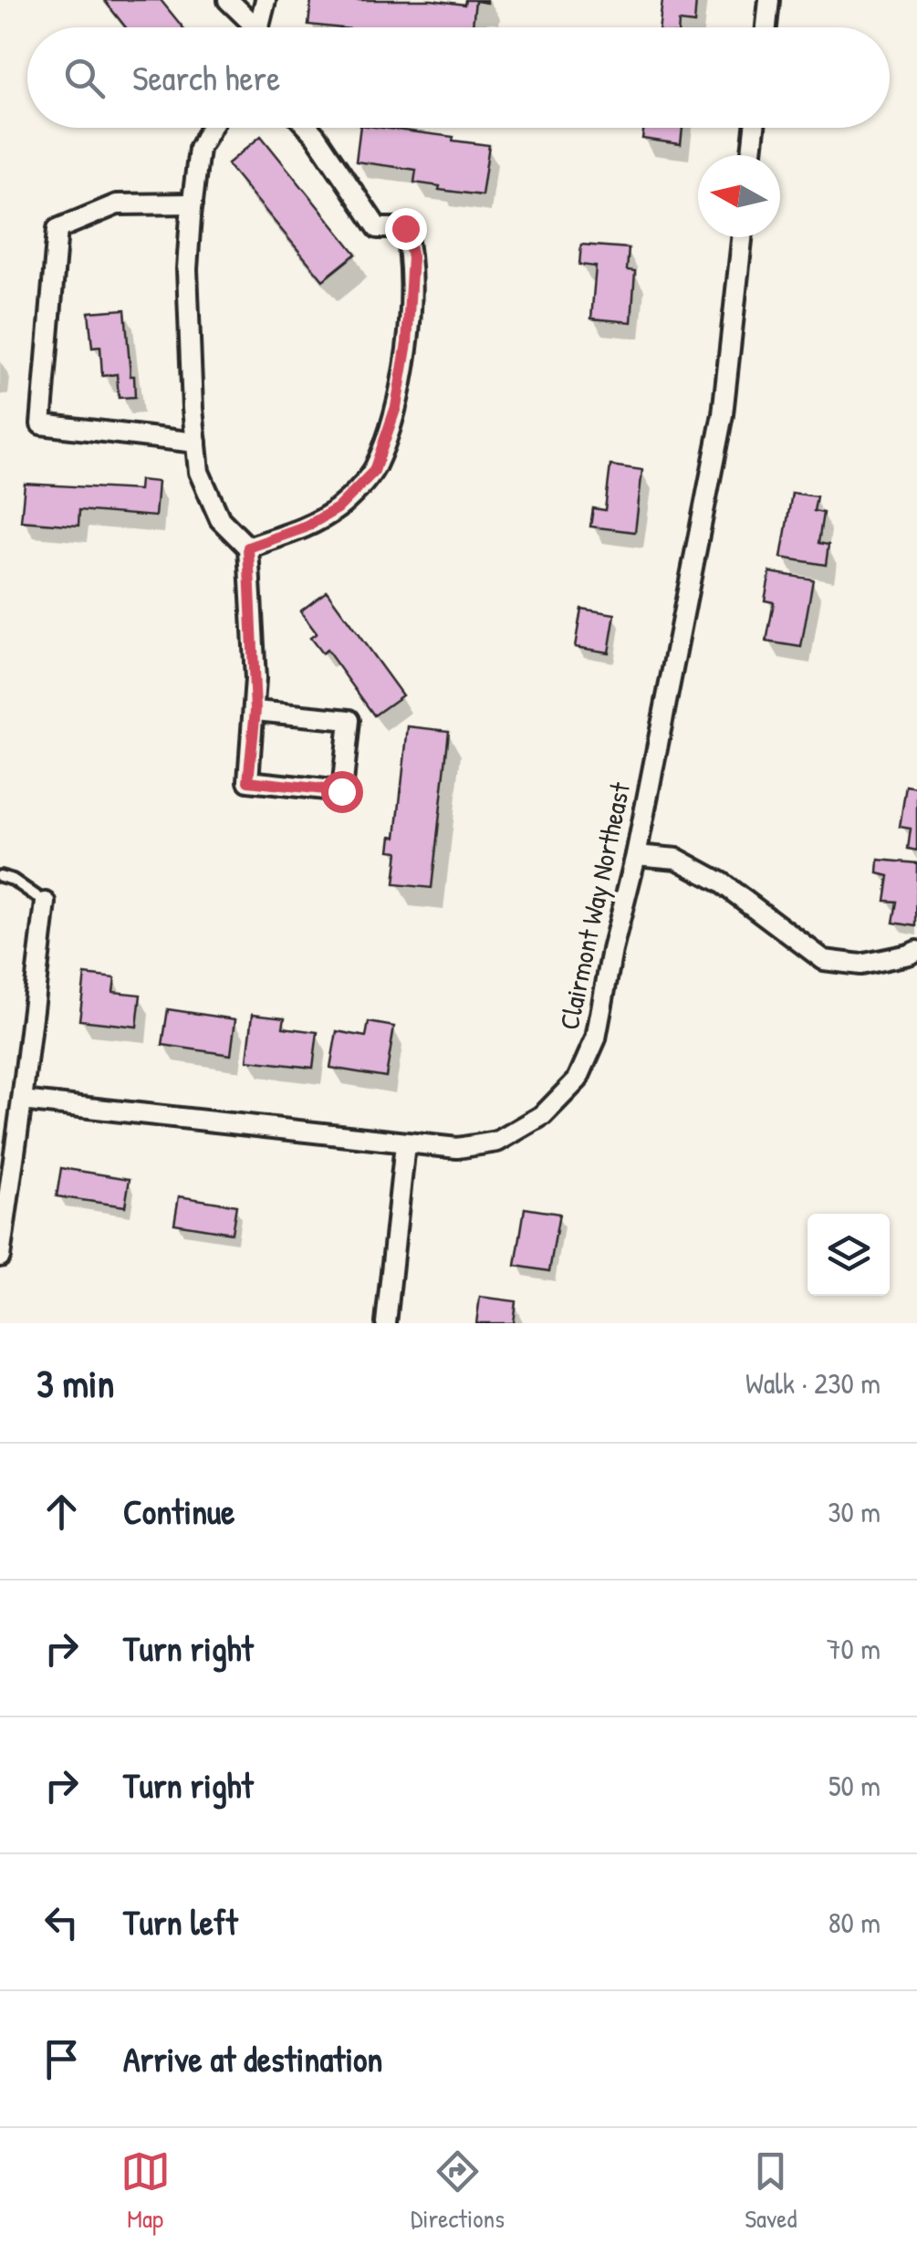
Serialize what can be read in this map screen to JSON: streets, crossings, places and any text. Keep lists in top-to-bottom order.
{
  "streets": {
    "street": ["Clairmont Way Northeast"]
  },
  "north": "left",
  "page": {
    "search": "Search here",
    "heading": ["3 min", "Walk · 230 m"],
    "list": [
      ["Continue", "30 m"],
      ["Turn right", "70 m"],
      ["Turn right", "50 m"],
      ["Turn left", "80 m"],
      "Arrive at destination"
    ],
    "nav": ["Map", "Directions", "Saved"]
  }
}
